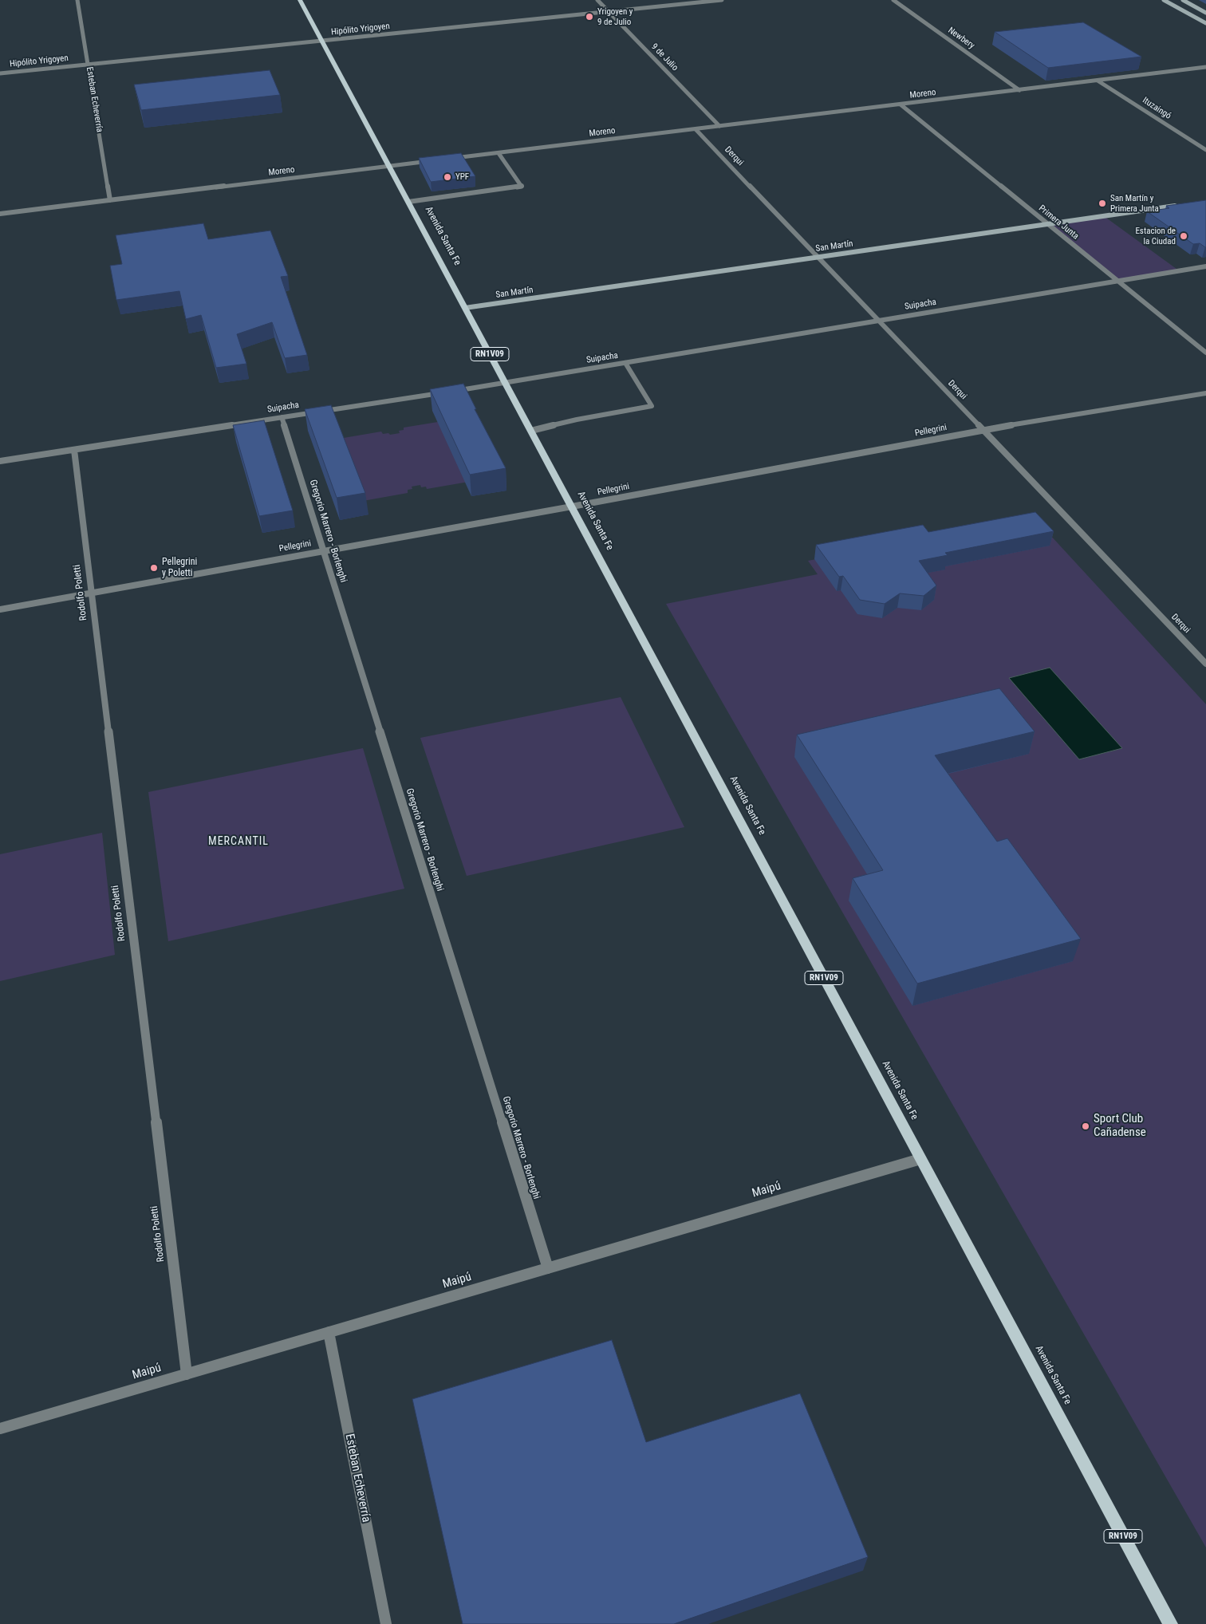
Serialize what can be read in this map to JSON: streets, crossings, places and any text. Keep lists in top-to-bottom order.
{
  "streets": {
    "main road": ["Avenida Santa Fe", "San Martín", "RN1V09"],
    "street": [
      "Hipólito Yrigoyen",
      "Newbery",
      "9 de Julio",
      "Moreno",
      "Esteban Echeverría",
      "Ituzaingó",
      "Derqui",
      "Primera Junta",
      "Suipacha",
      "Pellegrini",
      "Gregorio Marrero - Borlenghi",
      "Rodolfo Poletti",
      "Maipú"
    ]
  },
  "crossings": [
    ["Hipólito Yrigoyen", "9 de Julio"],
    ["Hipólito Yrigoyen", "Esteban Echeverría"],
    ["Hipólito Yrigoyen", "Avenida Santa Fe"],
    ["Newbery", "Moreno"],
    ["9 de Julio", "Moreno"],
    ["Moreno", "Esteban Echeverría"],
    ["Moreno", "Ituzaingó"],
    ["Moreno", "Derqui"],
    ["Moreno", "Primera Junta"],
    ["Moreno", "Avenida Santa Fe"],
    ["Esteban Echeverría", "Maipú"],
    ["Derqui", "San Martín"],
    ["Derqui", "Suipacha"],
    ["Derqui", "Pellegrini"],
    ["Primera Junta", "San Martín"],
    ["Primera Junta", "Suipacha"],
    ["Avenida Santa Fe", "San Martín"],
    ["Avenida Santa Fe", "Suipacha"],
    ["Avenida Santa Fe", "Pellegrini"],
    ["Avenida Santa Fe", "Maipú"],
    ["Suipacha", "Gregorio Marrero - Borlenghi"],
    ["Suipacha", "Rodolfo Poletti"],
    ["Pellegrini", "Gregorio Marrero - Borlenghi"],
    ["Pellegrini", "Rodolfo Poletti"],
    ["Gregorio Marrero - Borlenghi", "Maipú"],
    ["Rodolfo Poletti", "Maipú"]
  ],
  "districts": ["MERCANTIL"],
  "places": [
    "Yrigoyen y 9 de Julio",
    "YPF",
    "San Martín y Primera Junta",
    "Estacion de la Ciudad",
    "Pellegrini y Poletti",
    "Sport Club Cañadense"
  ]
}
